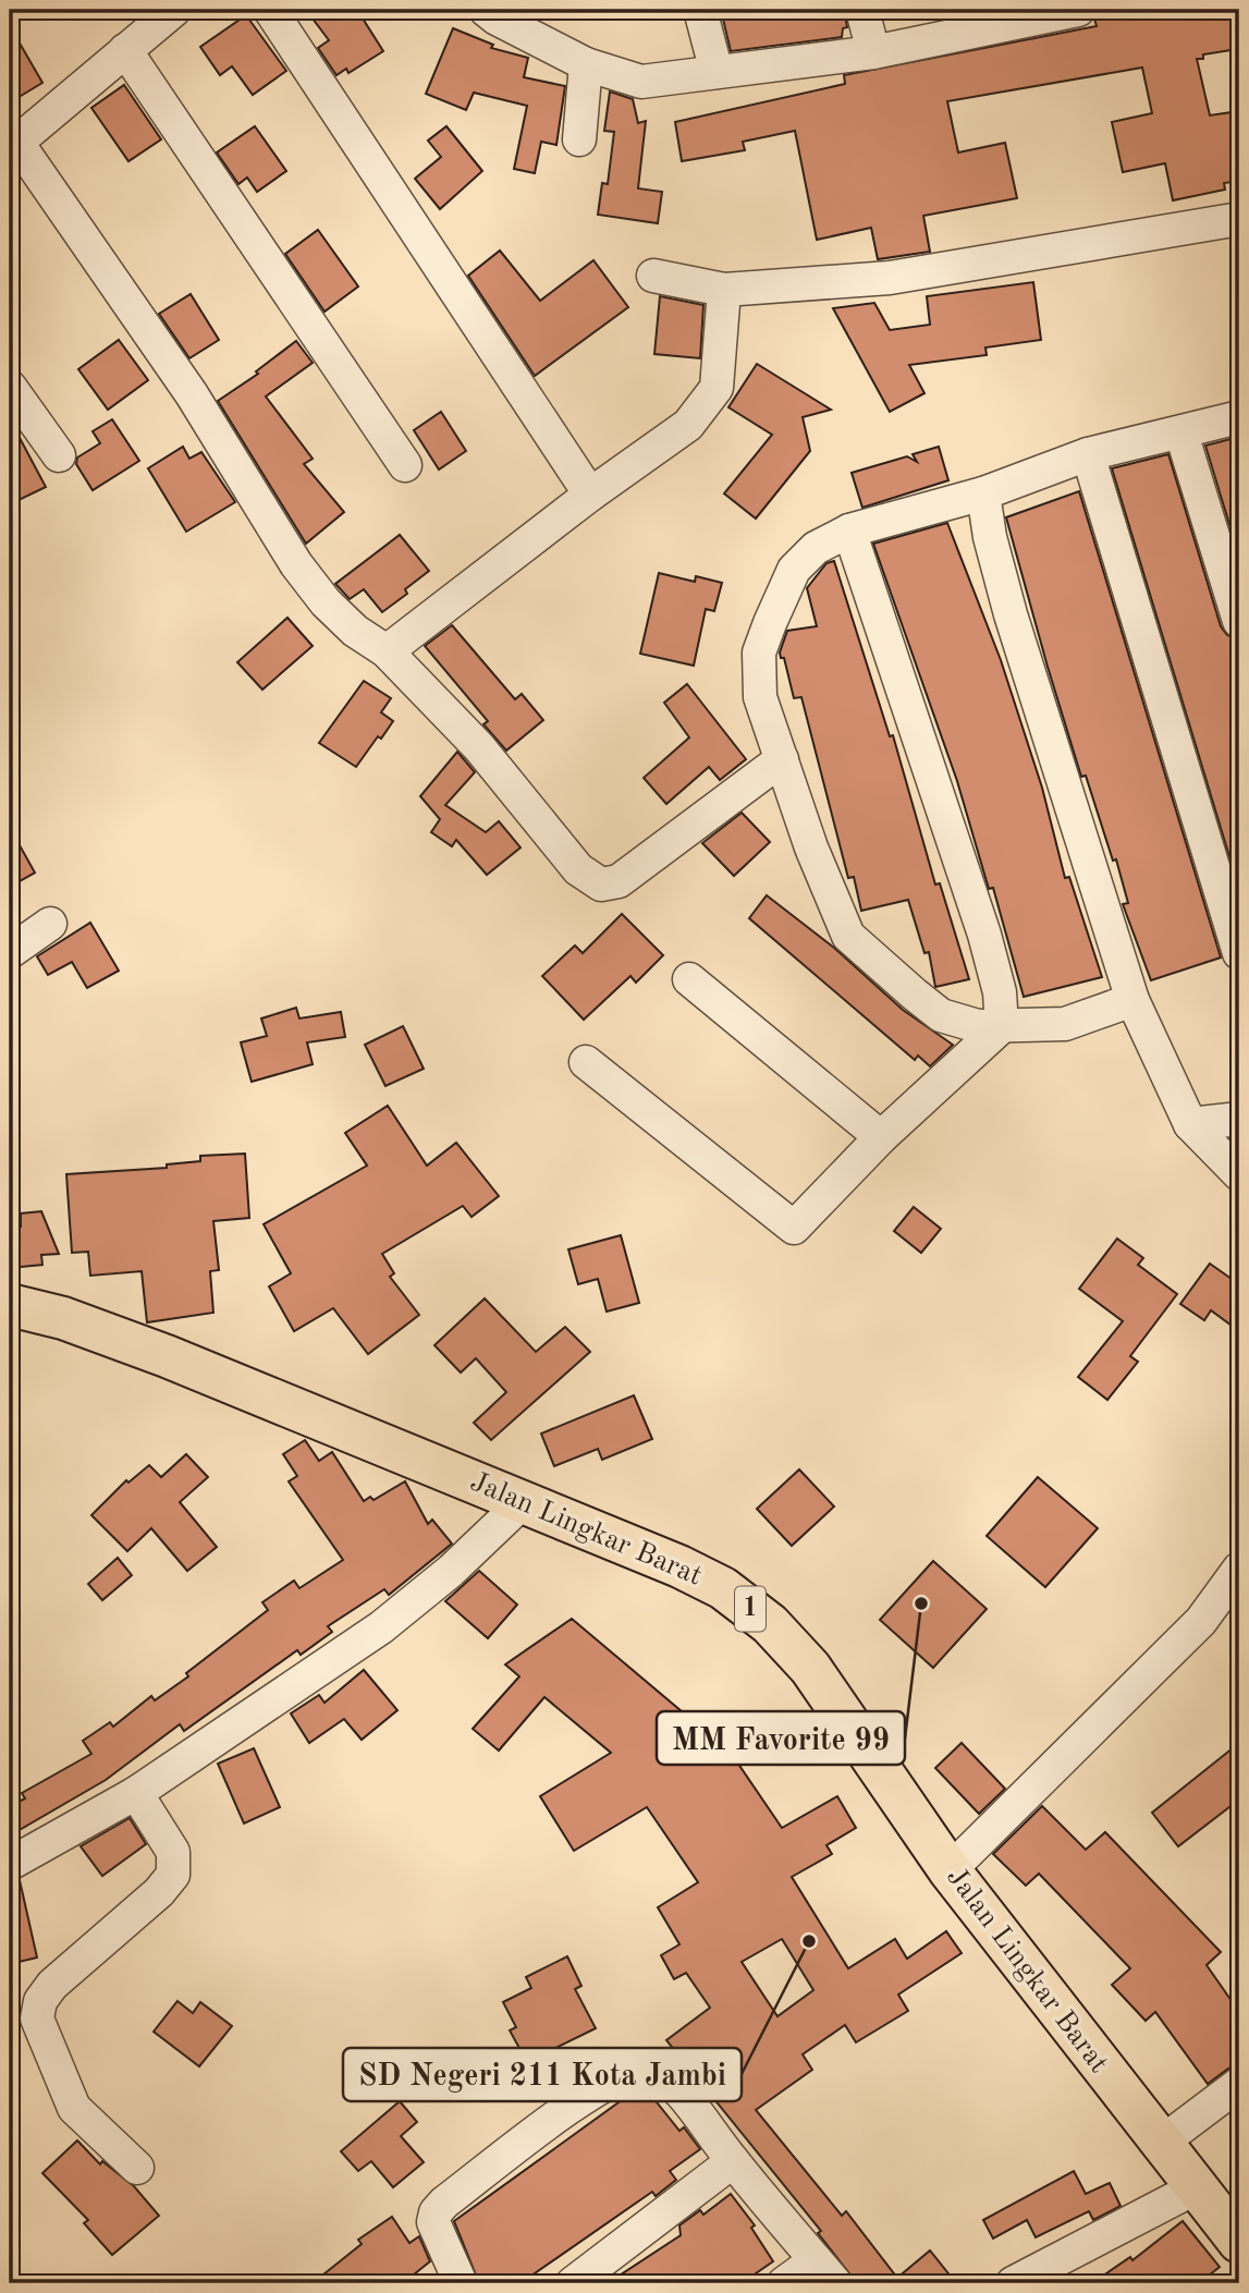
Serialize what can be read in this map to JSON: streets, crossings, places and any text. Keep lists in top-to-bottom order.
{
  "streets": {
    "highway": ["Jalan Lingkar Barat", "1"]
  },
  "places": ["MM Favorite 99", "SD Negeri 211 Kota Jambi"]
}
